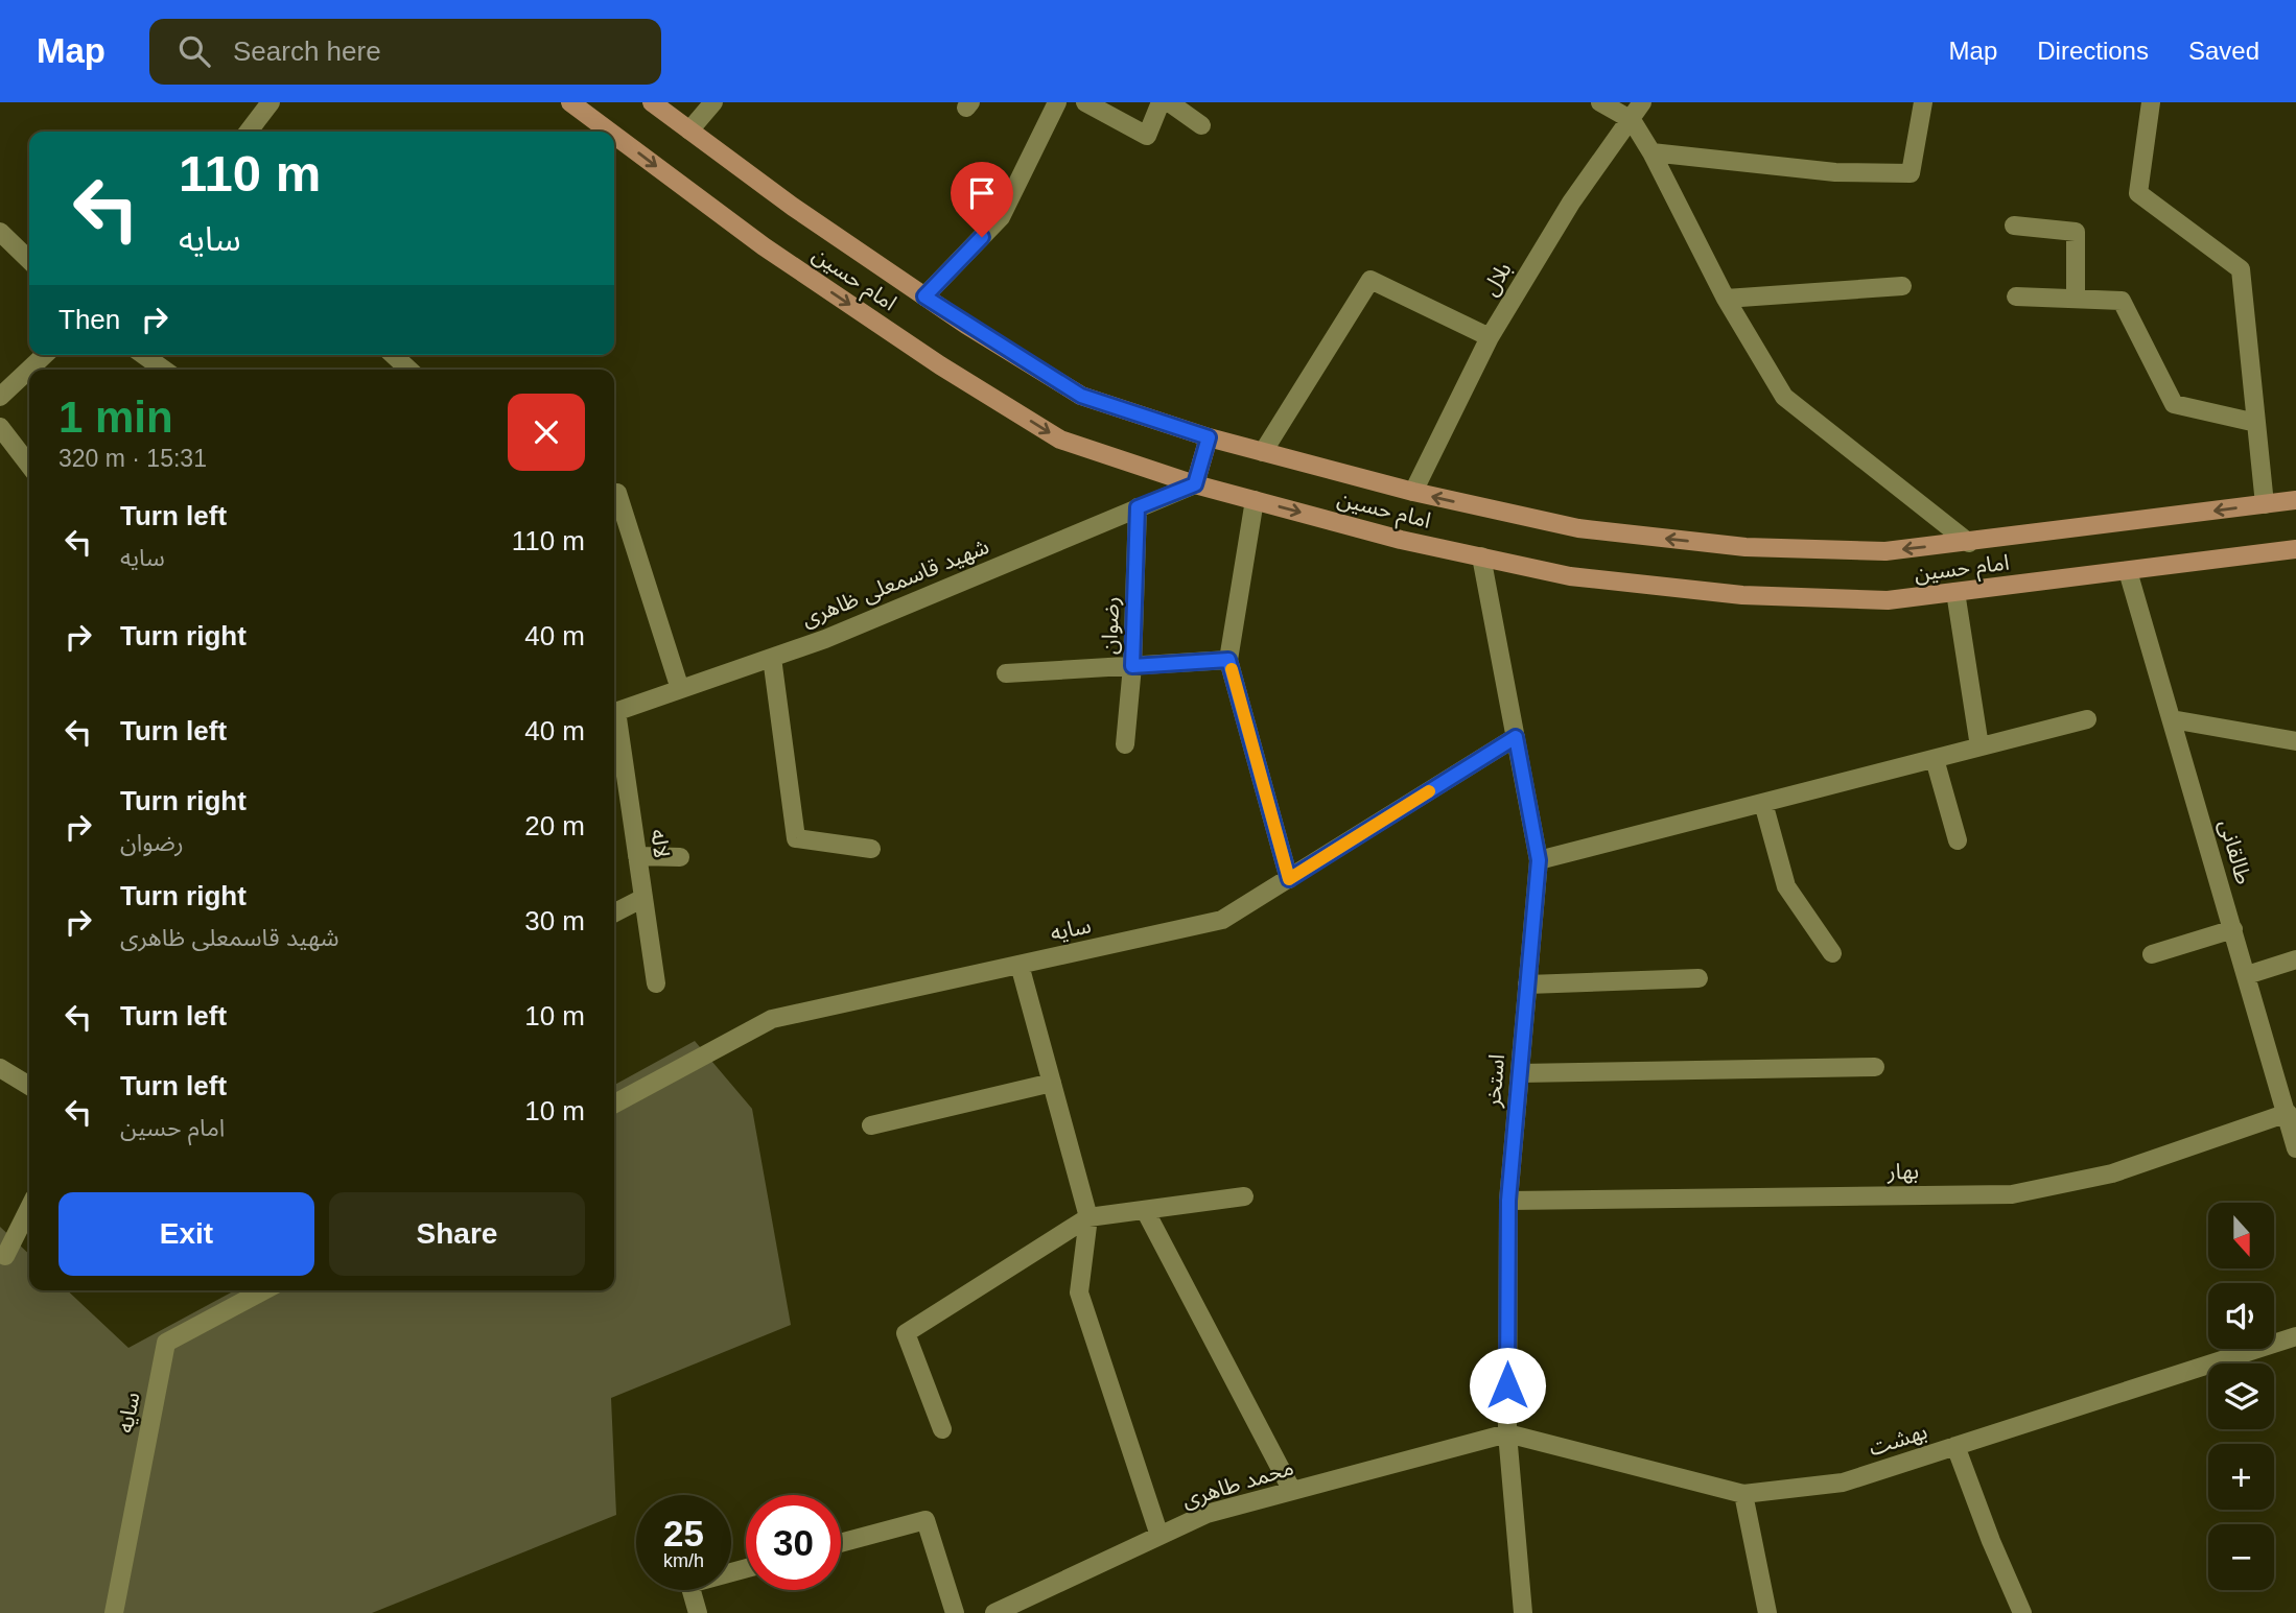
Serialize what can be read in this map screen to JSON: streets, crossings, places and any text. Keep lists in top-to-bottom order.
{
  "streets": {
    "main road": ["امام حسین"],
    "street": [
      "بلال",
      "شهید قاسمعلی ظاهری",
      "رضوان",
      "لاله",
      "طالقانی",
      "سایه",
      "استخر",
      "بهار",
      "بهشت",
      "محمد طاهری"
    ]
  },
  "crossings": [
    ["امام حسین", "بلال"],
    ["امام حسین", "شهید قاسمعلی ظاهری"],
    ["امام حسین", "طالقانی"],
    ["امام حسین", "استخر"],
    ["شهید قاسمعلی ظاهری", "رضوان"],
    ["طالقانی", "بهار"],
    ["سایه", "استخر"],
    ["استخر", "بهار"],
    ["استخر", "بهشت"],
    ["استخر", "محمد طاهری"],
    ["بهشت", "محمد طاهری"]
  ],
  "north": "bottom",
  "page": {
    "header": "Map",
    "search": "Search here",
    "nav": ["Map", "Directions", "Saved"],
    "turn": ["110 m", "سایه"],
    "then": "Then",
    "heading": ["1 min", "320 m · 15:31"],
    "list": [
      {
        "name": "Turn left",
        "note": "سایه",
        "value": "110 m"
      },
      {
        "name": "Turn right",
        "value": "40 m"
      },
      {
        "name": "Turn left",
        "value": "40 m"
      },
      {
        "name": "Turn right",
        "note": "رضوان",
        "value": "20 m"
      },
      {
        "name": "Turn right",
        "note": "شهید قاسمعلی ظاهری",
        "value": "30 m"
      },
      {
        "name": "Turn left",
        "value": "10 m"
      },
      {
        "name": "Turn left",
        "note": "امام حسین",
        "value": "10 m"
      }
    ],
    "buttons": ["Exit", "Share"],
    "map_buttons": ["+", "−"],
    "speed": "25 km/h",
    "limit": "30"
  }
}
